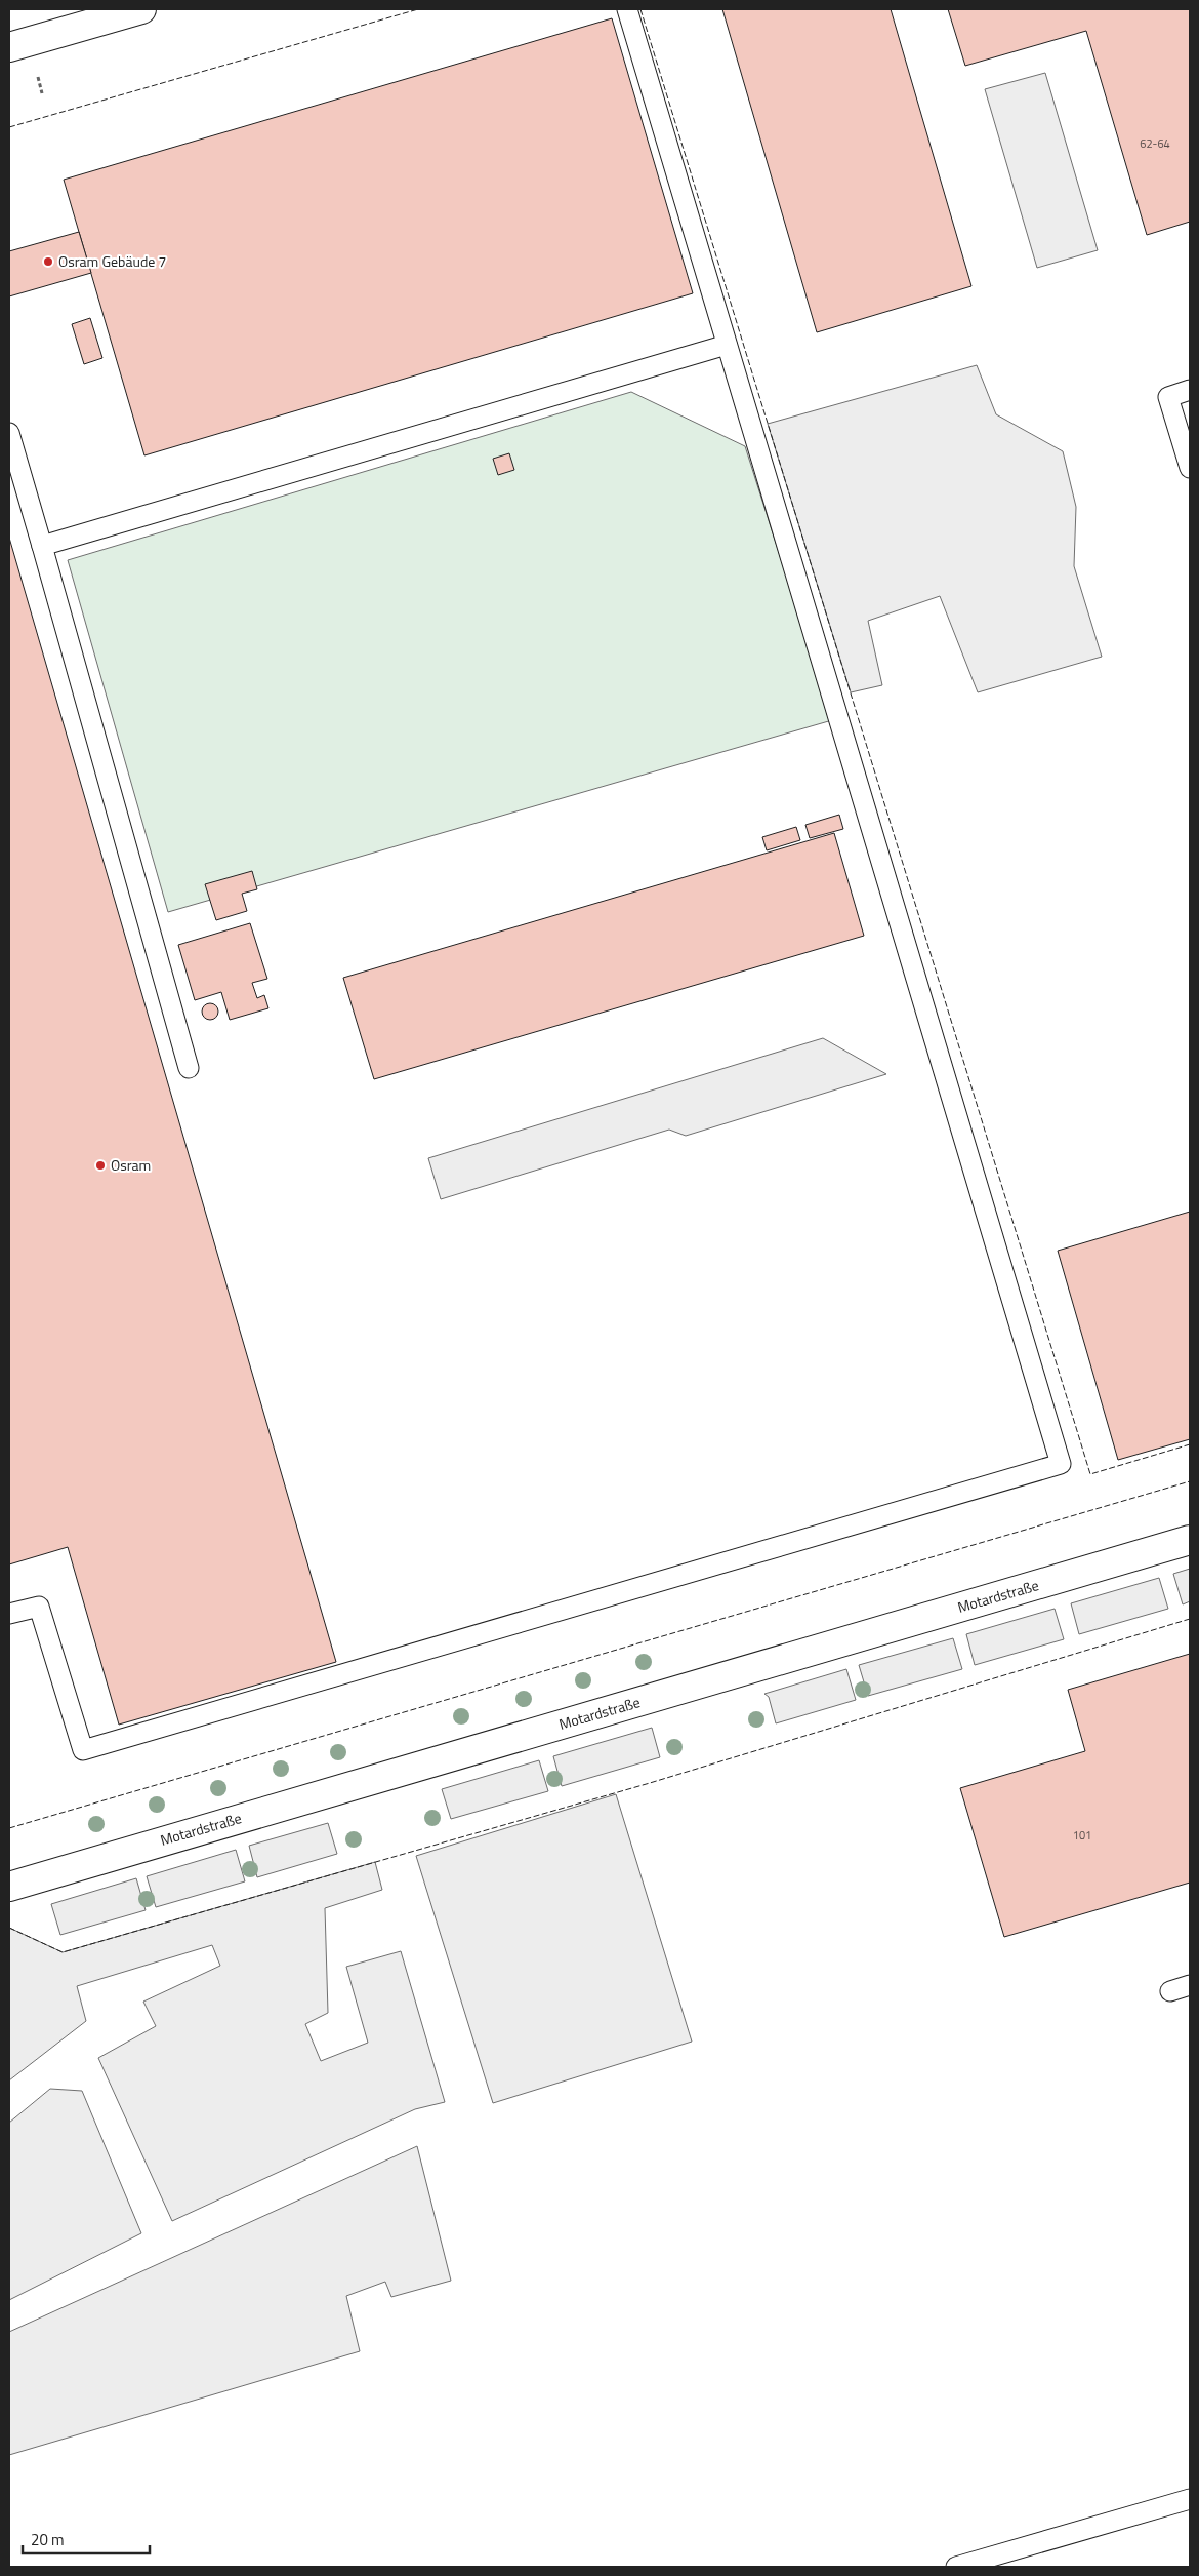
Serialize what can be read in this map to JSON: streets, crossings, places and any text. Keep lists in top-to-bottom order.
{
  "streets": {
    "street": ["Motardstraße"]
  },
  "places": ["Osram Gebäude 7", "Osram"],
  "house_numbers": ["62-64", "101"],
  "scale_bar": "20 m"
}
